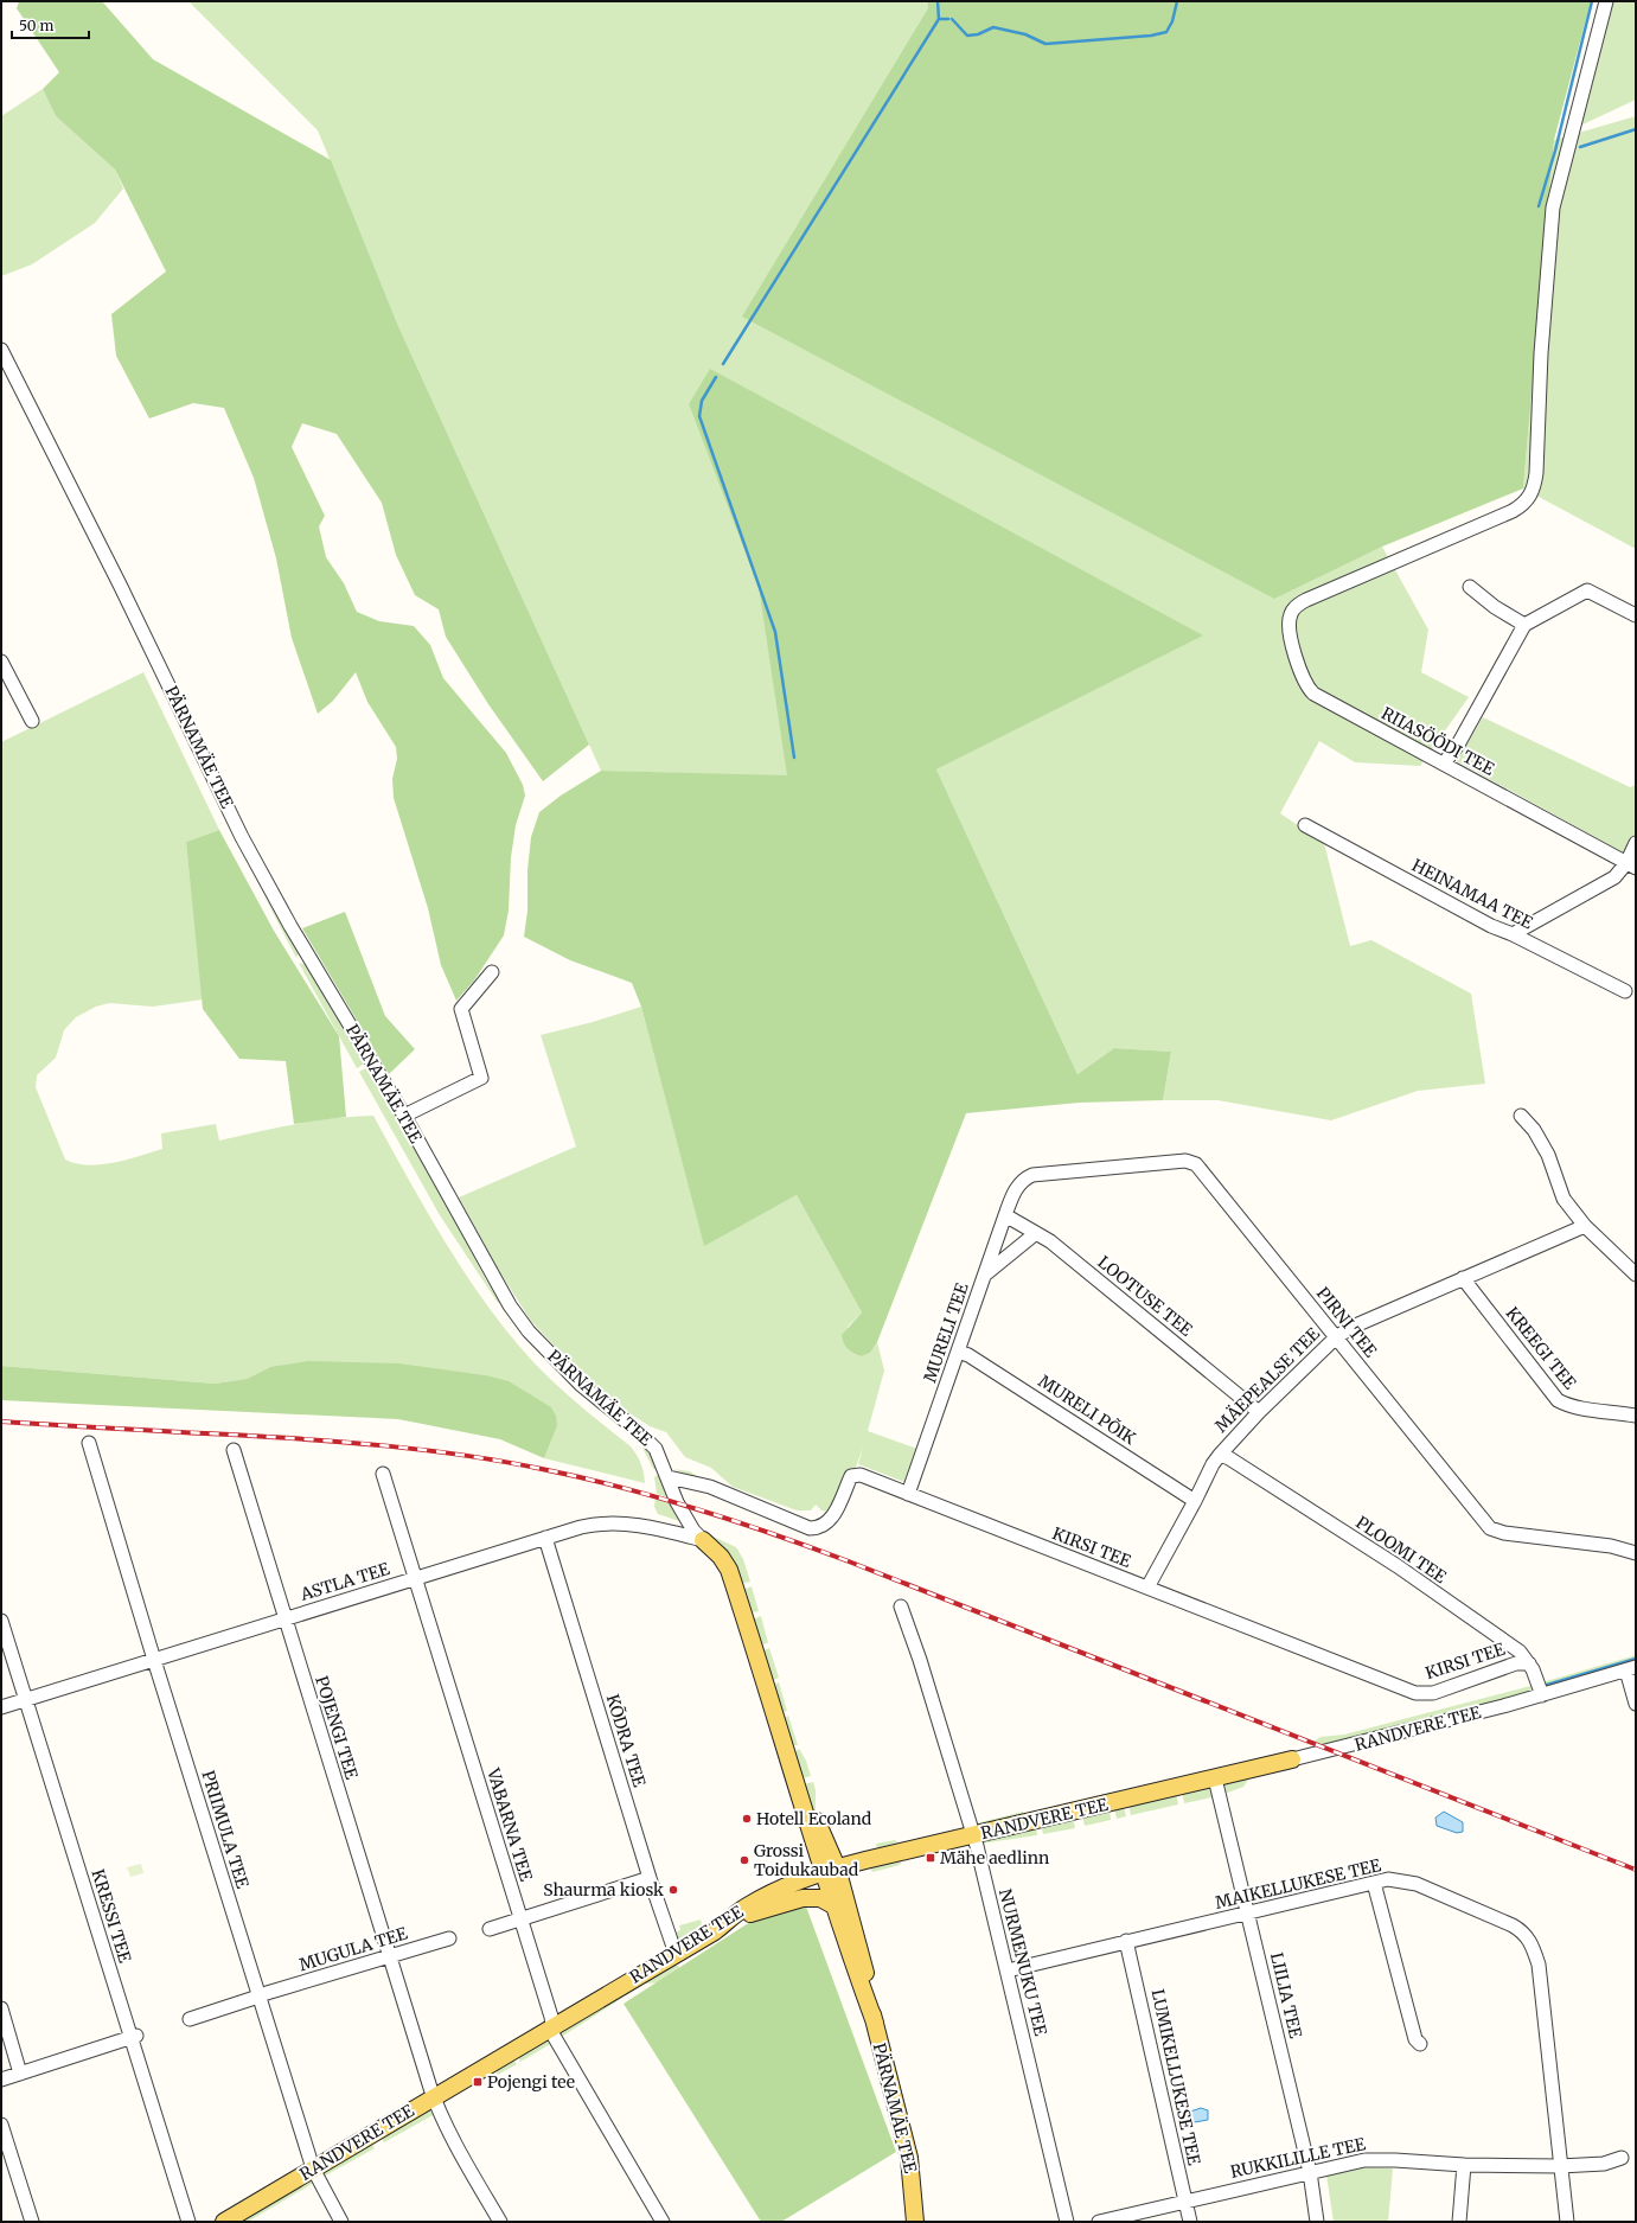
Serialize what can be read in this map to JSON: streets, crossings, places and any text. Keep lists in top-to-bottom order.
{
  "streets": {
    "main road": ["PÄRNAMÄE TEE", "RANDVERE TEE"],
    "street": [
      "RIIASÖÖDI TEE",
      "HEINAMAA TEE",
      "LOOTUSE TEE",
      "PIRNI TEE",
      "MURELI TEE",
      "KREEGI TEE",
      "MÄEPEALSE TEE",
      "MURELI PÕIK",
      "KIRSI TEE",
      "PLOOMI TEE",
      "ASTLA TEE",
      "POJENGI TEE",
      "KÕDRA TEE",
      "VABARNA TEE",
      "PRIIMULA TEE",
      "MAIKELLUKESE TEE",
      "KRESSI TEE",
      "MUGULA TEE",
      "NURMENUKU TEE",
      "LIILIA TEE",
      "LUMIKELLUKESE TEE",
      "RUKKILILLE TEE"
    ]
  },
  "crossings": [
    ["PÄRNAMÄE TEE", "KIRSI TEE"],
    ["PÄRNAMÄE TEE", "ASTLA TEE"],
    ["PÄRNAMÄE TEE", "RANDVERE TEE"],
    ["LOOTUSE TEE", "MURELI TEE"],
    ["LOOTUSE TEE", "MÄEPEALSE TEE"],
    ["PIRNI TEE", "MURELI TEE"],
    ["PIRNI TEE", "MÄEPEALSE TEE"],
    ["MURELI TEE", "MURELI PÕIK"],
    ["MURELI TEE", "KIRSI TEE"],
    ["KREEGI TEE", "MÄEPEALSE TEE"],
    ["MÄEPEALSE TEE", "MURELI PÕIK"],
    ["MÄEPEALSE TEE", "KIRSI TEE"],
    ["MÄEPEALSE TEE", "PLOOMI TEE"],
    ["KIRSI TEE", "PLOOMI TEE"],
    ["PLOOMI TEE", "RANDVERE TEE"],
    ["ASTLA TEE", "POJENGI TEE"],
    ["ASTLA TEE", "KÕDRA TEE"],
    ["ASTLA TEE", "VABARNA TEE"],
    ["ASTLA TEE", "PRIIMULA TEE"],
    ["ASTLA TEE", "KRESSI TEE"],
    ["POJENGI TEE", "RANDVERE TEE"],
    ["POJENGI TEE", "MUGULA TEE"],
    ["RANDVERE TEE", "KÕDRA TEE"],
    ["RANDVERE TEE", "VABARNA TEE"],
    ["RANDVERE TEE", "PRIIMULA TEE"],
    ["RANDVERE TEE", "NURMENUKU TEE"],
    ["RANDVERE TEE", "LIILIA TEE"],
    ["PRIIMULA TEE", "MUGULA TEE"],
    ["MAIKELLUKESE TEE", "NURMENUKU TEE"],
    ["MAIKELLUKESE TEE", "LIILIA TEE"],
    ["MAIKELLUKESE TEE", "LUMIKELLUKESE TEE"],
    ["MAIKELLUKESE TEE", "RUKKILILLE TEE"],
    ["LIILIA TEE", "RUKKILILLE TEE"],
    ["LUMIKELLUKESE TEE", "RUKKILILLE TEE"]
  ],
  "places": {
    "other": ["Hotell Ecoland", "Grossi Toidukaubad", "Shaurma kiosk"],
    "transit": ["Mähe aedlinn", "Pojengi tee"]
  },
  "scale_bar": "50 m"
}
